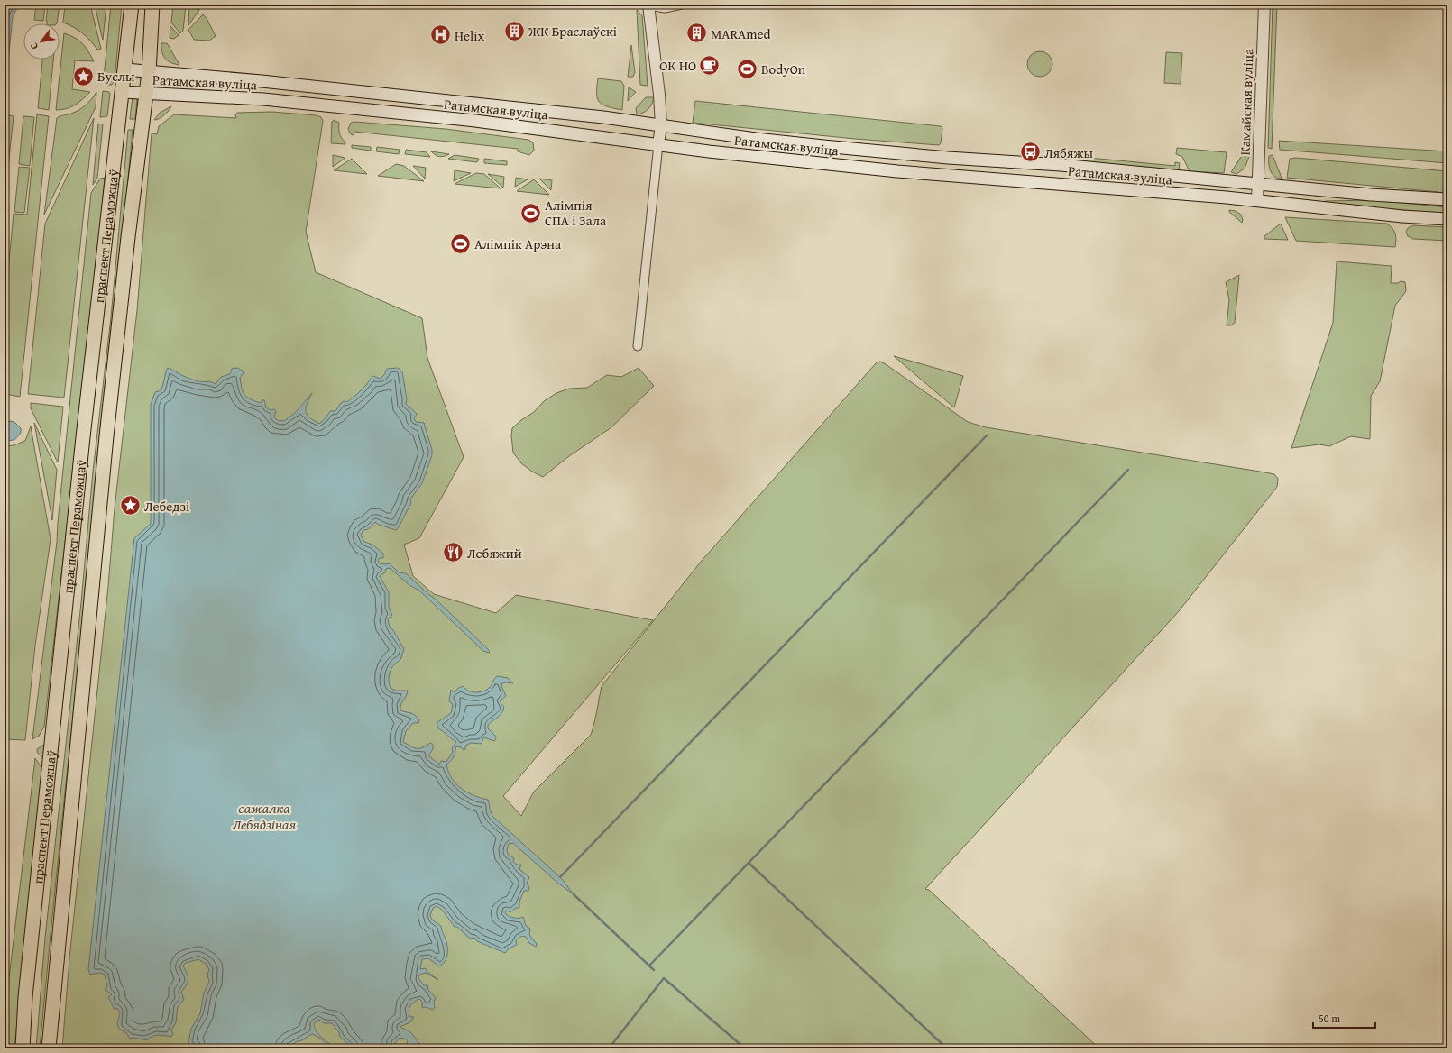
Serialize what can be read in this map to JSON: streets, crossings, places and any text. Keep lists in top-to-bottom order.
{
  "streets": {
    "main road": ["Ратамская вуліца", "праспект Пераможцаў"],
    "street": ["Камайская вуліца"]
  },
  "crossings": [
    ["Ратамская вуліца", "Камайская вуліца"],
    ["Ратамская вуліца", "праспект Пераможцаў"]
  ],
  "water": ["сажалка Лебядзіная"],
  "places": {
    "building": ["ЖК Браслаўскі", "MARAmed"],
    "hospital": ["Helix"],
    "cafe": ["ОК НО"],
    "sports": ["BodyOn", "Алімпія СПА і Зала", "Алімпік Арэна"],
    "place": ["Буслы", "Лебедзі"],
    "bus stop": ["Лябяжы"],
    "restaurant": ["Лебяжий"]
  },
  "scale_bar": "50 m",
  "north": "bottom left"
}
